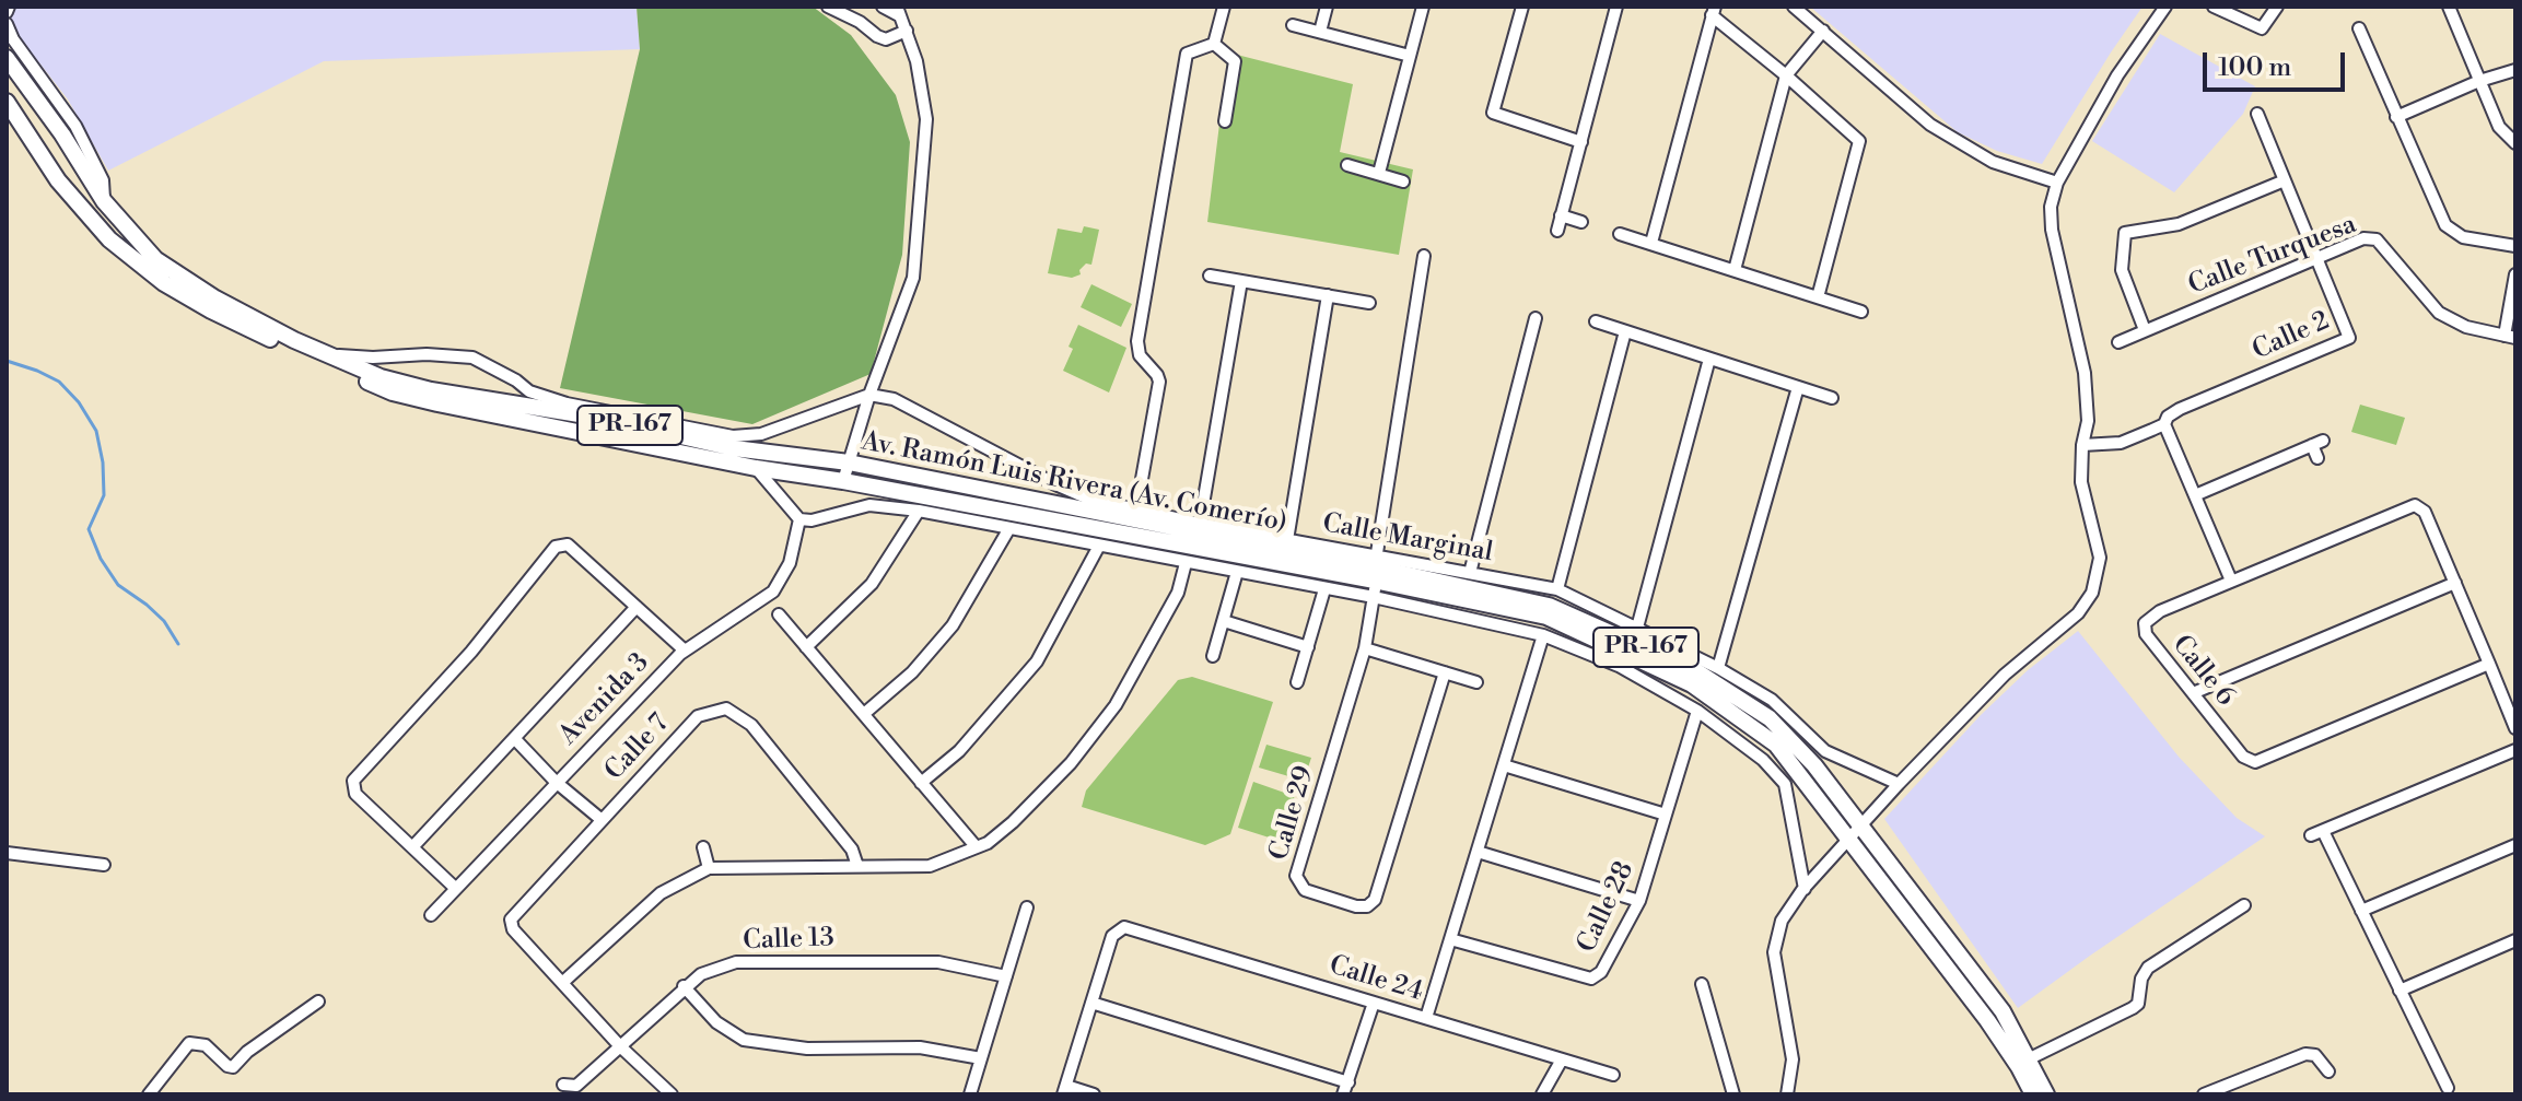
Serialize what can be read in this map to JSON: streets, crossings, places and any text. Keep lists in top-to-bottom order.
{
  "streets": {
    "highway": ["PR-167", "Av. Ramón Luis Rivera (Av. Comerío)"],
    "street": [
      "Calle Turquesa",
      "Calle 2",
      "Calle Marginal",
      "Calle 6",
      "Avenida 3",
      "Calle 7",
      "Calle 29",
      "Calle 28",
      "Calle 13",
      "Calle 24"
    ]
  },
  "crossings": [
    ["Calle Turquesa", "Calle 2"],
    ["Av. Ramón Luis Rivera (Av. Comerío)", "Calle Marginal"],
    ["Av. Ramón Luis Rivera (Av. Comerío)", "Calle 29"],
    ["Calle Marginal", "Calle 29"]
  ],
  "scale_bar": "100 m"
}
